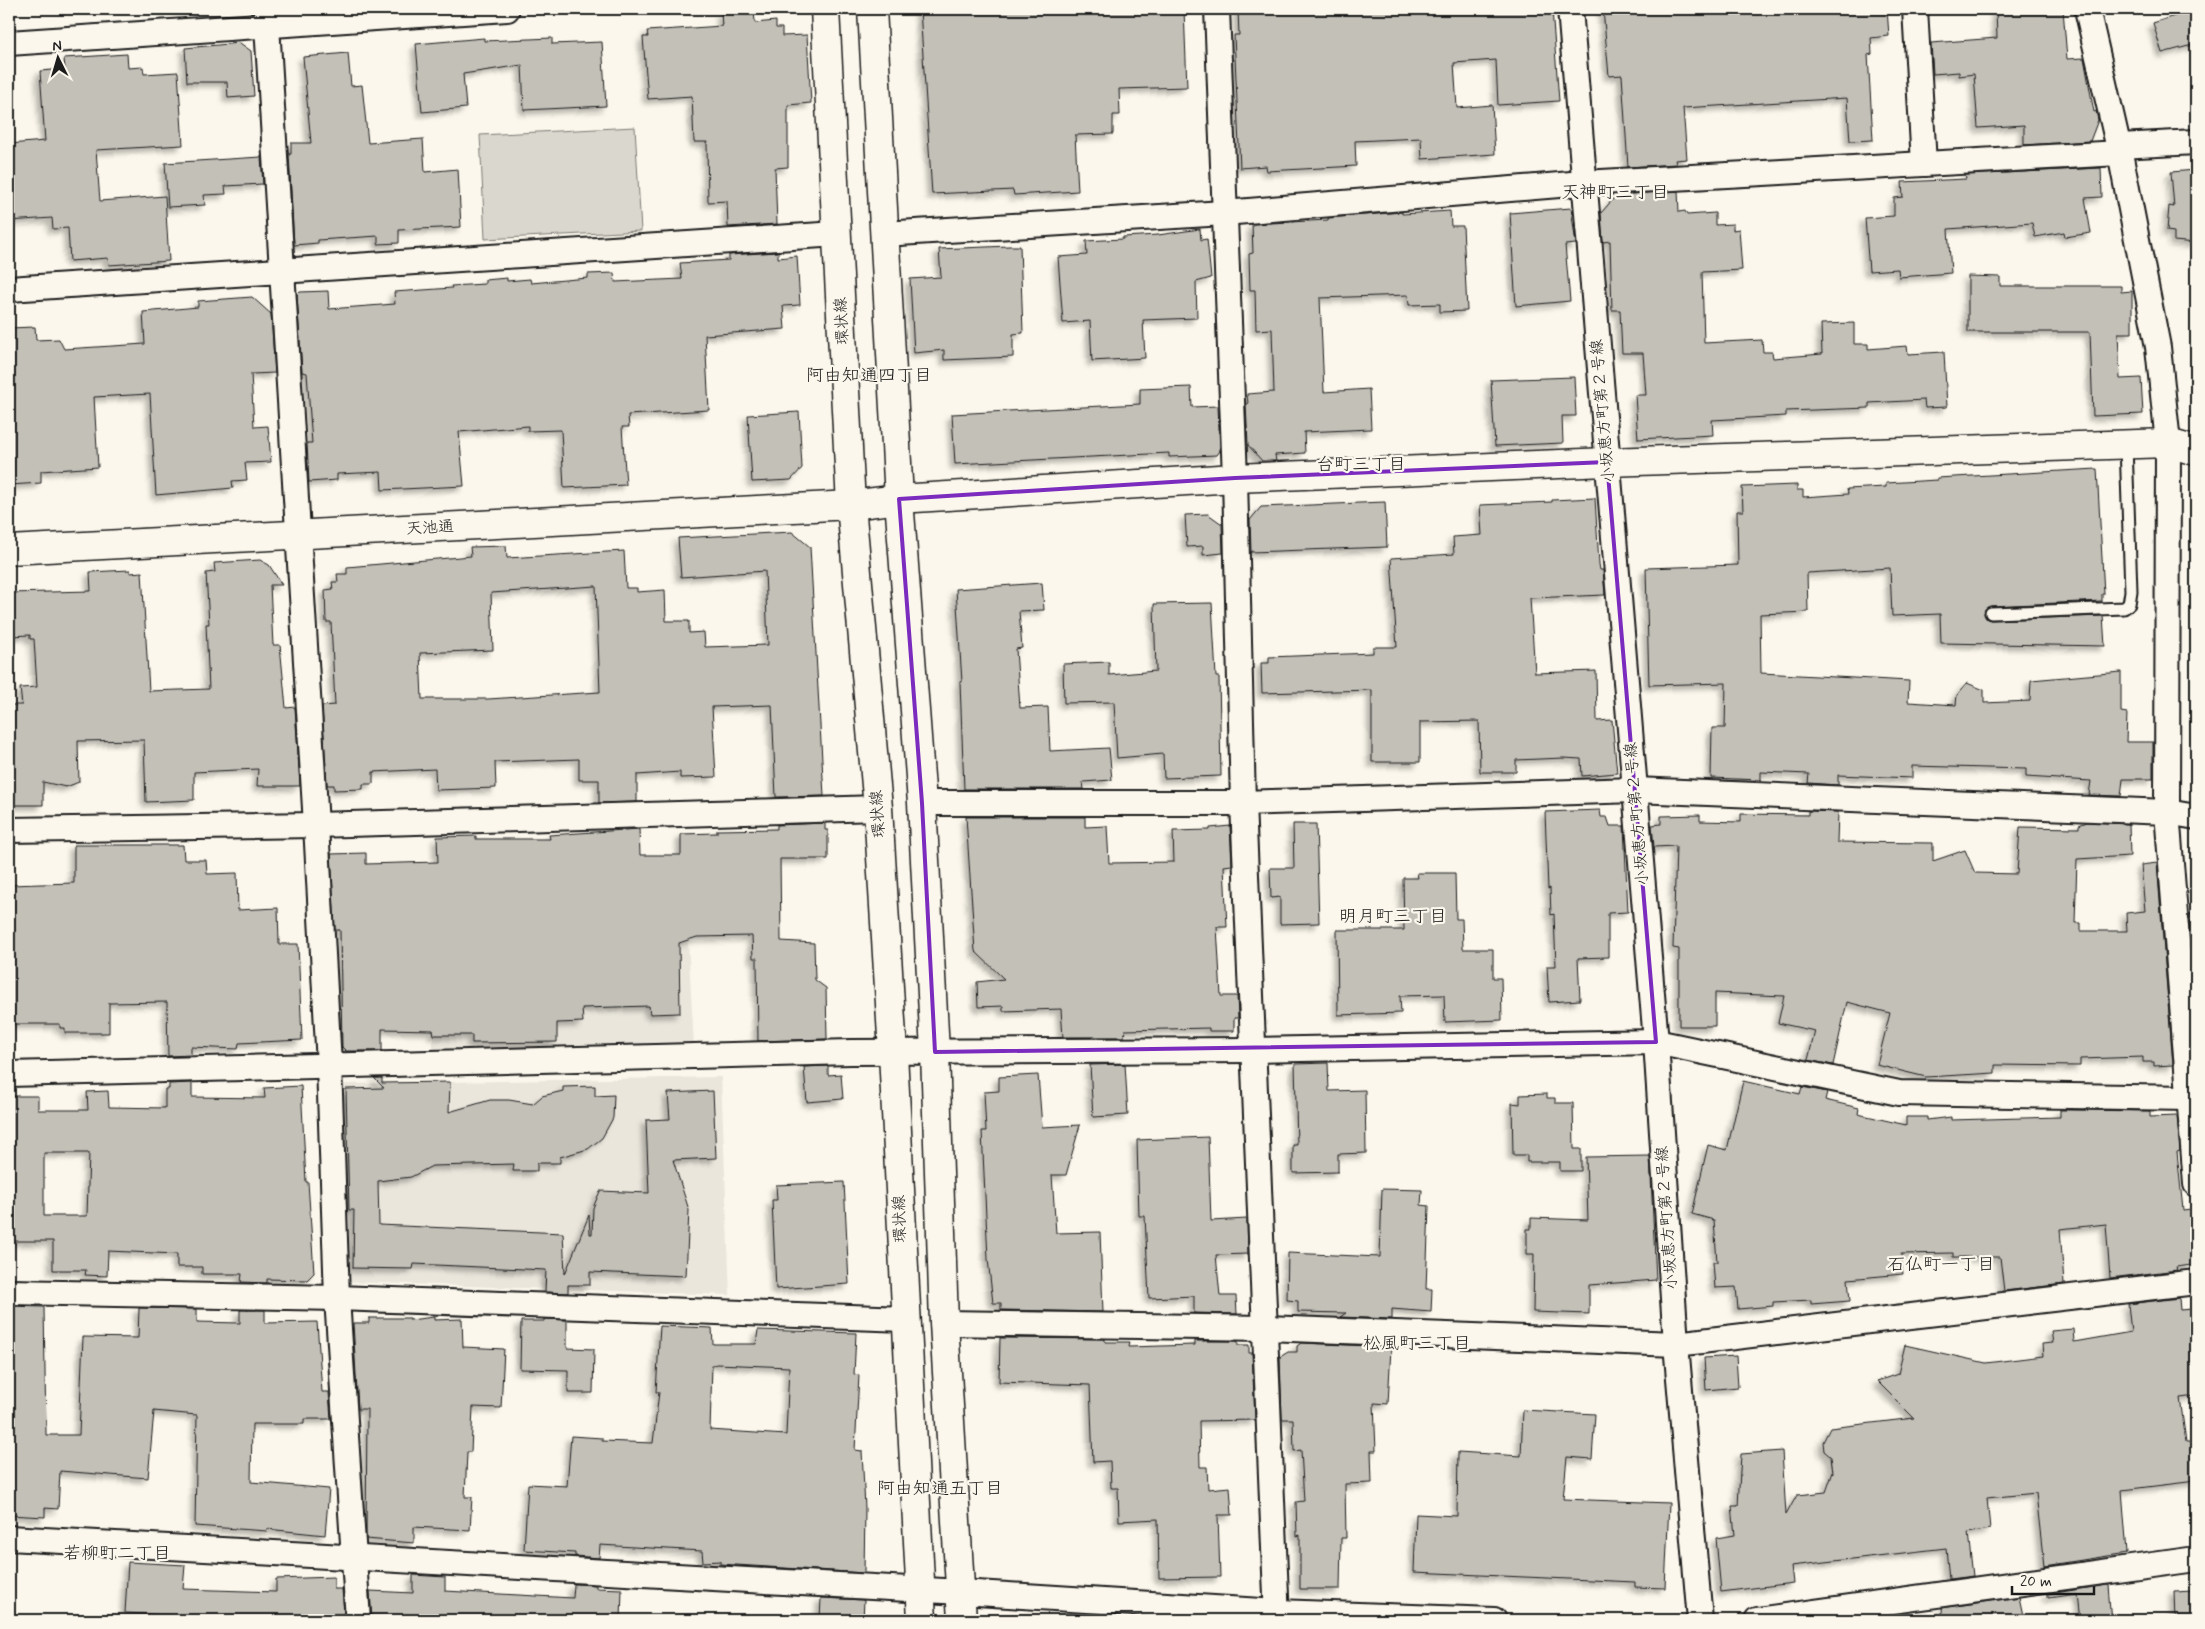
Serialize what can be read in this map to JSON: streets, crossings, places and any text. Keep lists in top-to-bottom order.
{
  "streets": {
    "main road": ["環状線", "天池通"],
    "street": ["小坂恵方町第２号線"]
  },
  "crossings": [
    ["環状線", "天池通"],
    ["小坂恵方町第２号線", "天池通"]
  ],
  "districts": [
    "天神町三丁目",
    "阿由知通四丁目",
    "台町三丁目",
    "明月町三丁目",
    "石仏町一丁目",
    "松風町三丁目",
    "阿由知通五丁目",
    "若柳町二丁目"
  ],
  "scale_bar": "20 m",
  "north": "top"
}
